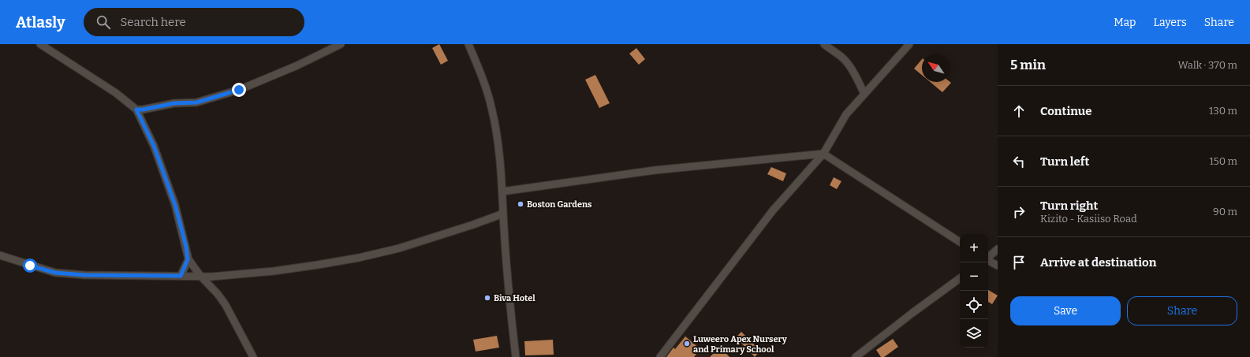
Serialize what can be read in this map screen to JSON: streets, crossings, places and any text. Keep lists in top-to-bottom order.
{
  "places": ["Boston Gardens", "Biva Hotel", "Luweero Apex Nursery and Primary School"],
  "north": "top left",
  "page": {
    "header": "Atlasly",
    "search": "Search here",
    "nav": ["Map", "Layers", "Share"],
    "heading": ["5 min", "Walk · 370 m"],
    "list": [
      ["Continue", "130 m"],
      ["Turn left", "150 m"],
      ["Turn right", "Kizito - Kasiiso Road", "90 m"],
      "Arrive at destination"
    ],
    "map_buttons": ["+", "−"],
    "buttons": ["Save", "Share"]
  }
}
